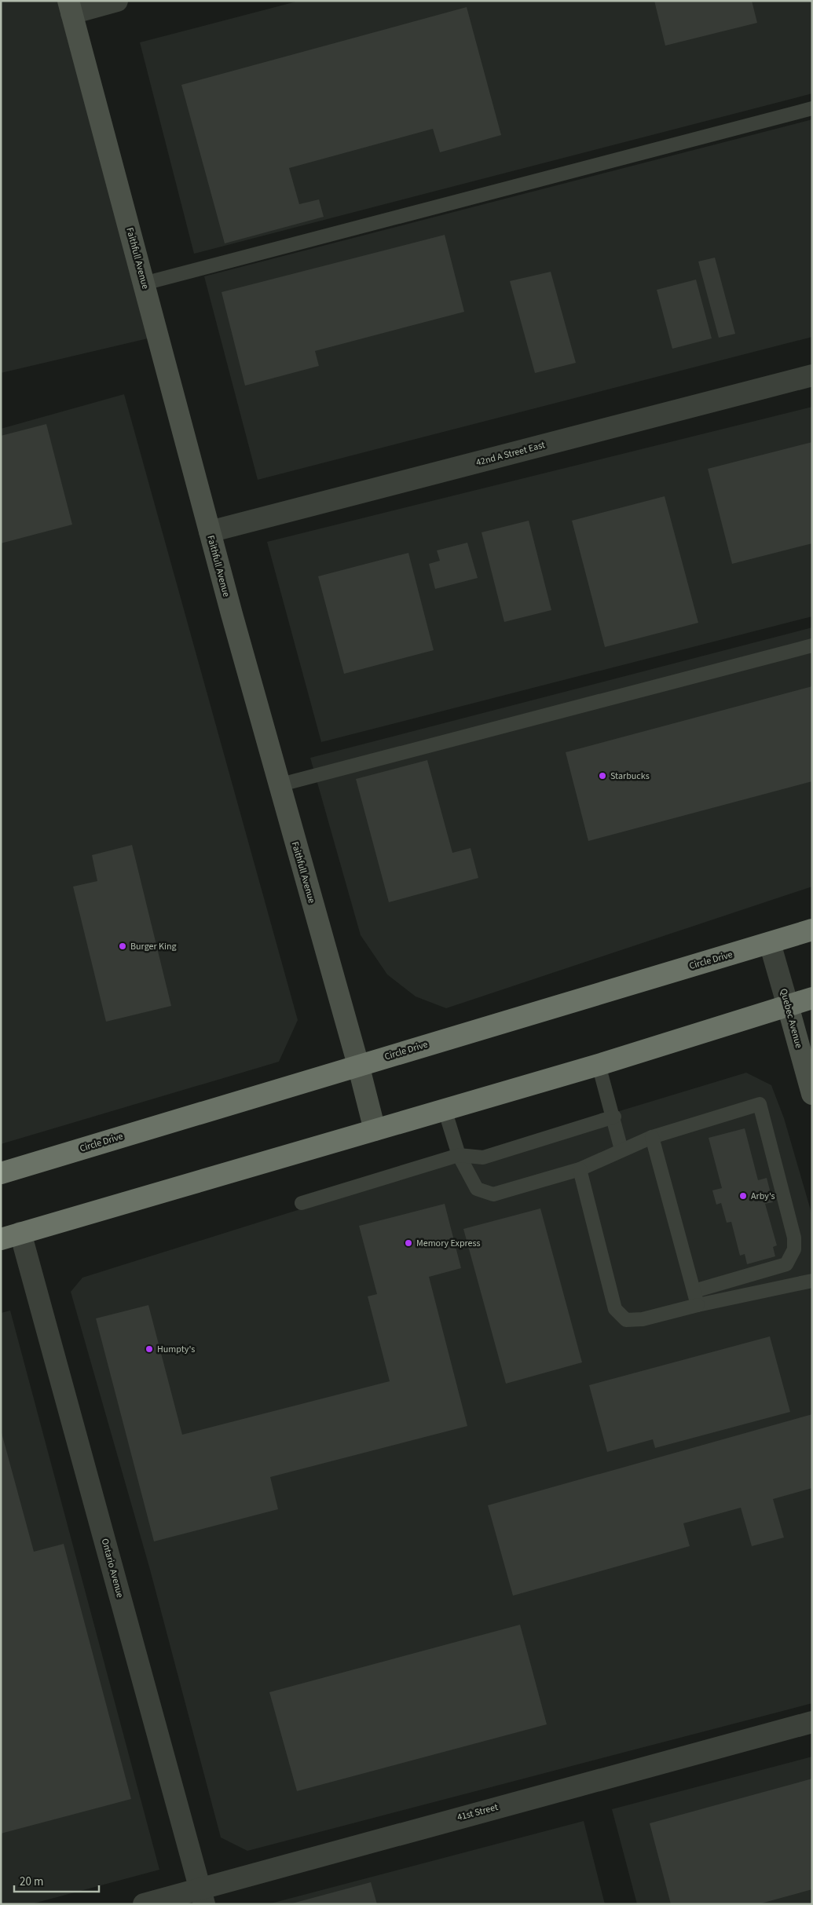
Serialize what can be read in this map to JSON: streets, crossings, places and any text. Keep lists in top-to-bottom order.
{
  "streets": {
    "highway": ["Circle Drive"],
    "street": [
      "Faithfull Avenue",
      "42nd A Street East",
      "Quebec Avenue",
      "Ontario Avenue",
      "41st Street"
    ]
  },
  "crossings": [
    ["Faithfull Avenue", "42nd A Street East"],
    ["Faithfull Avenue", "Circle Drive"],
    ["Circle Drive", "Quebec Avenue"],
    ["Ontario Avenue", "41st Street"]
  ],
  "places": [
    "Starbucks",
    "Burger King",
    "Arby's",
    "Memory Express",
    "Humpty's"
  ],
  "scale_bar": "20 m"
}
